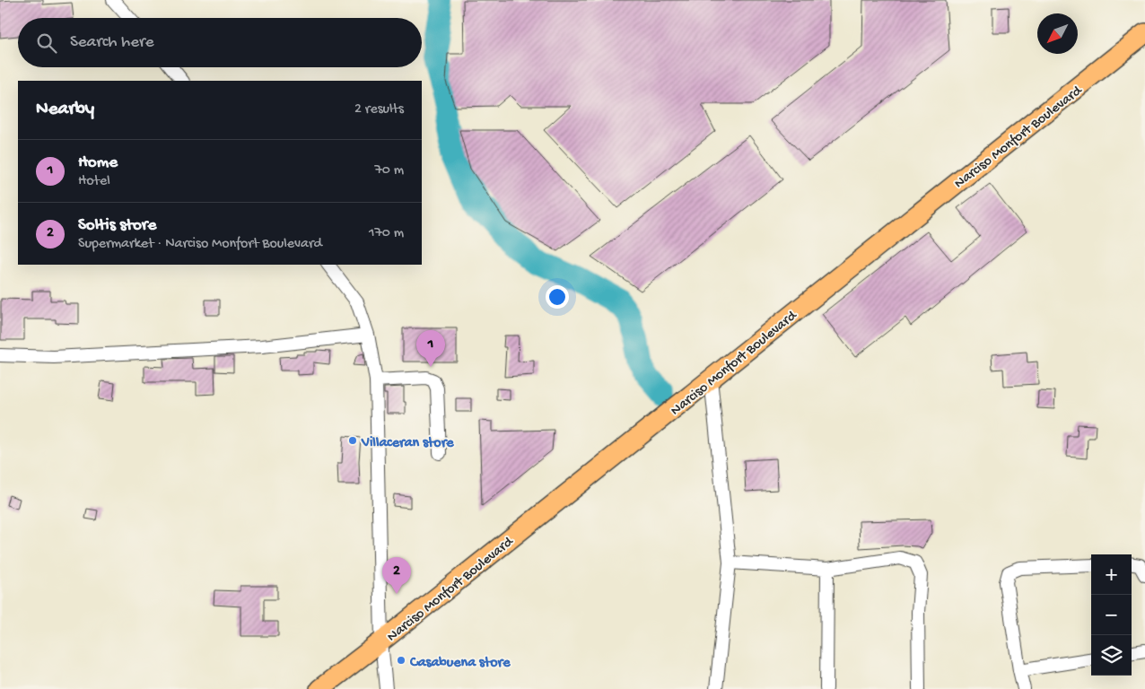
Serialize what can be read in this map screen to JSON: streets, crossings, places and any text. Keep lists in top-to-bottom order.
{
  "streets": {
    "main road": ["Narciso Monfort Boulevard"]
  },
  "places": ["Villaceran store", "Casabuena store"],
  "north": "bottom left",
  "page": {
    "search": "Search here",
    "heading": ["Nearby", "2 results"],
    "list": [
      {
        "mark": "1",
        "name": "Home",
        "note": "Hotel",
        "value": "70 m"
      },
      {
        "mark": "2",
        "name": "Soltis store",
        "note": "Supermarket · Narciso Monfort Boulevard",
        "value": "170 m"
      }
    ],
    "pins": ["1", "2"],
    "map_buttons": ["+", "−"]
  }
}
